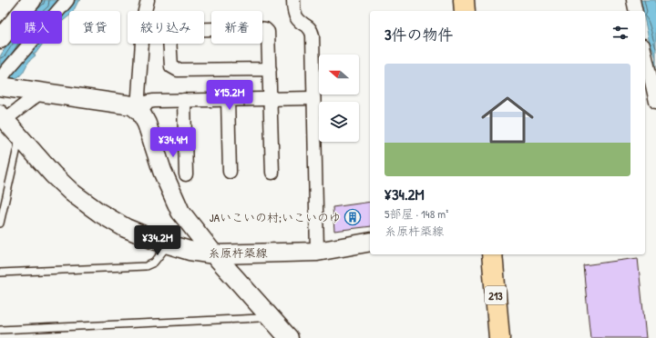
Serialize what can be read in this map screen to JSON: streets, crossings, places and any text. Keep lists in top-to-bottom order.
{
  "streets": {
    "highway": ["213"],
    "main road": ["糸原杵築線"]
  },
  "places": {
    "building": ["JAいこいの村;いこいのゆ"]
  },
  "north": "left",
  "page": {
    "chip": [
      "購入",
      "賃貸",
      "絞り込み",
      "新着"
    ],
    "heading": "3件の物件",
    "list": [
      {
        "name": "¥34.2M",
        "note": "5部屋 · 148 m² · 糸原杵築線"
      }
    ],
    "price": ["¥15.2M", "¥34.4M", "¥34.2M"]
  }
}
